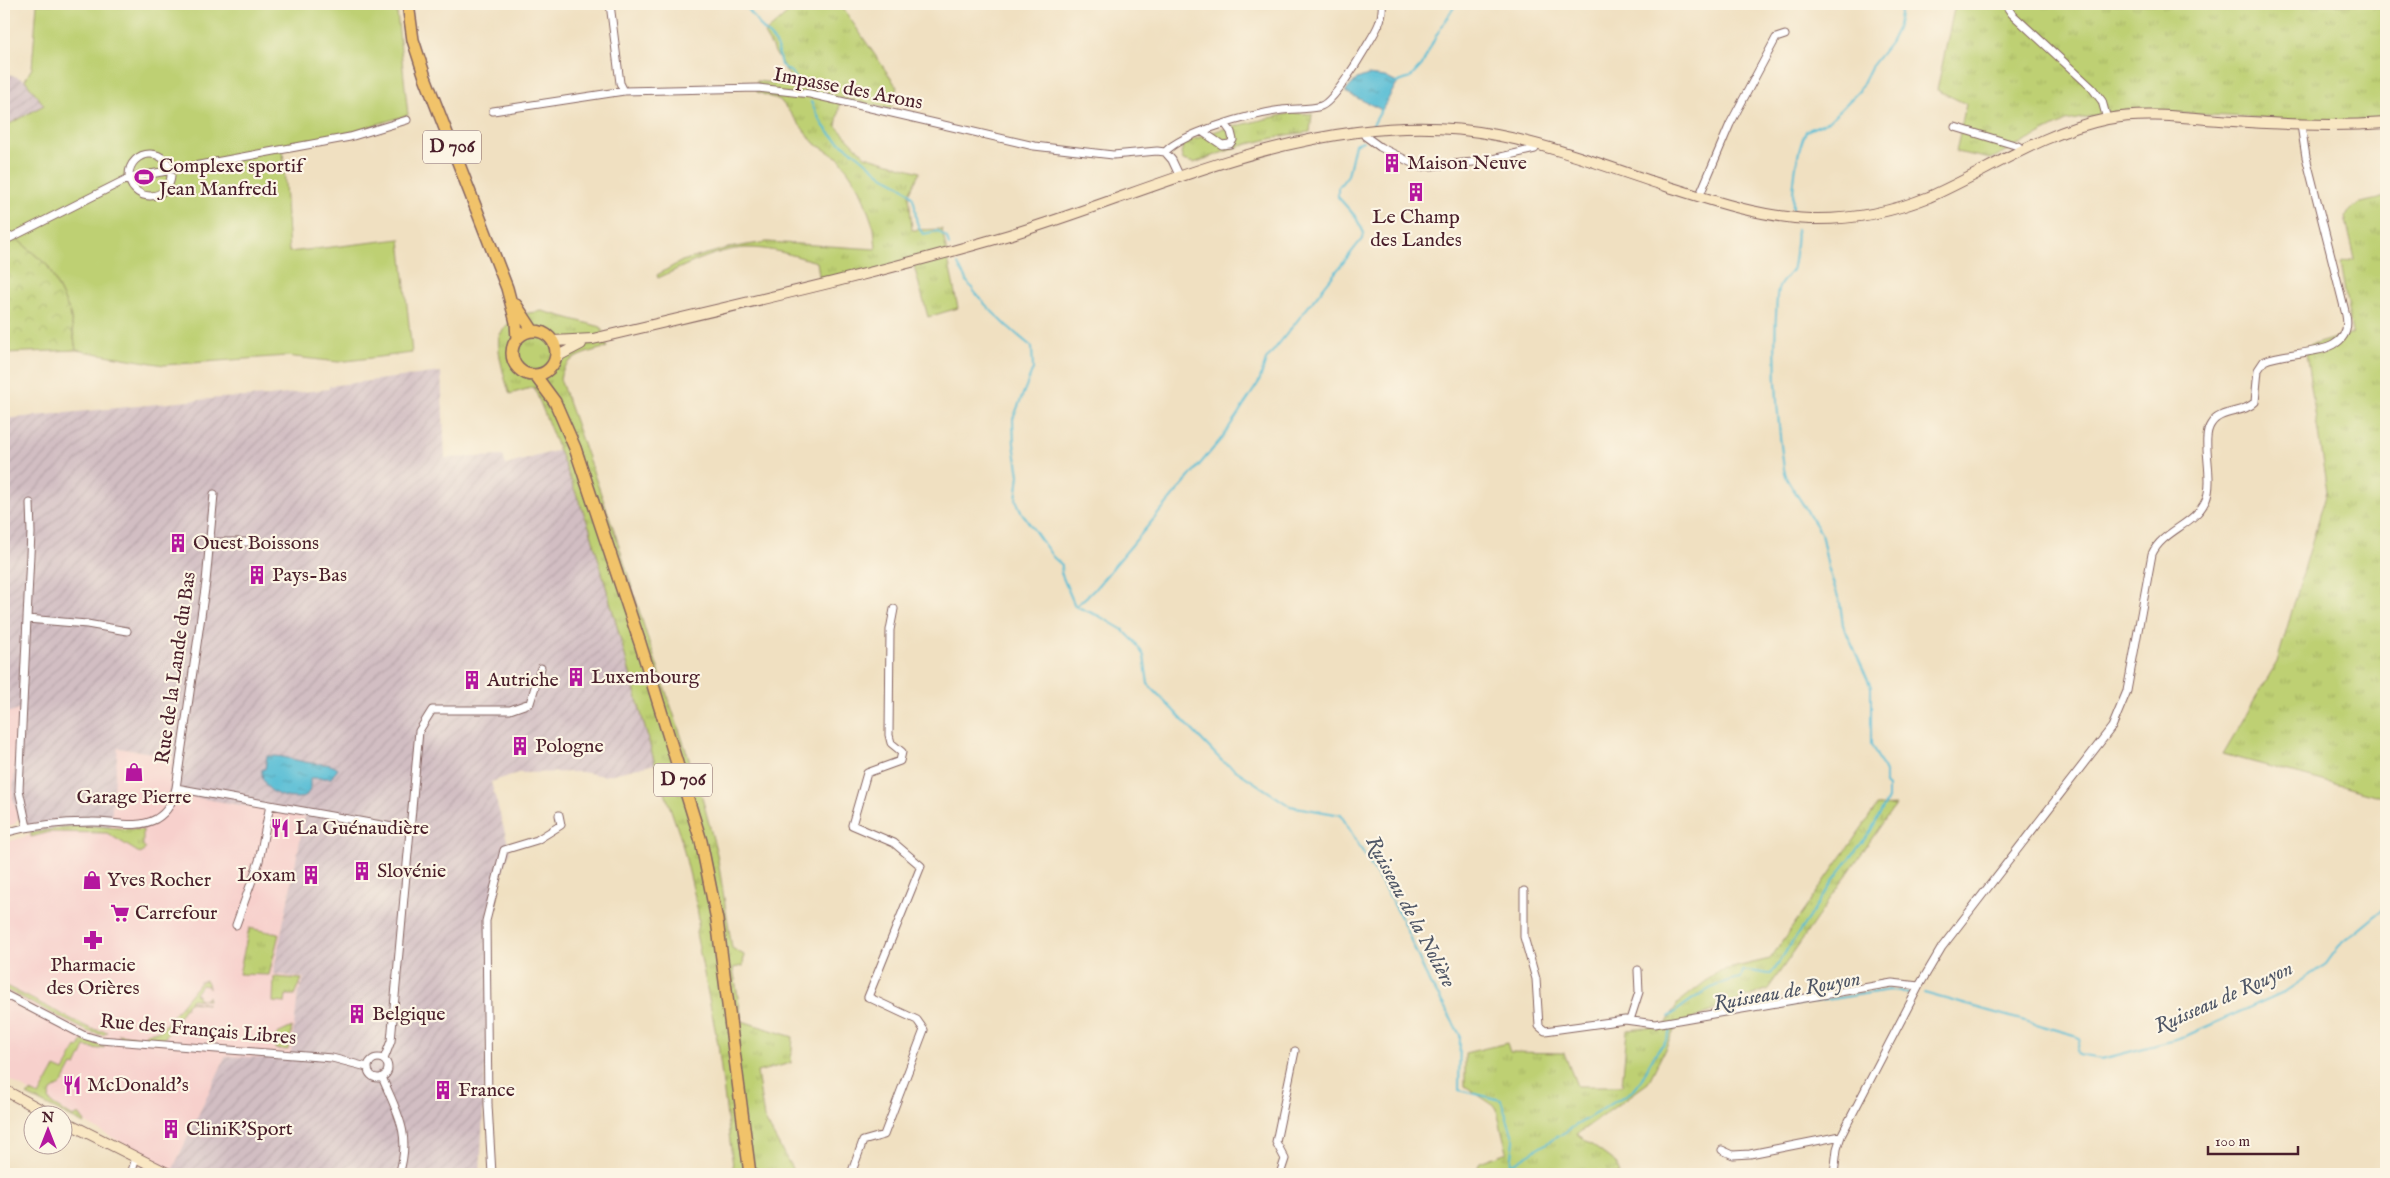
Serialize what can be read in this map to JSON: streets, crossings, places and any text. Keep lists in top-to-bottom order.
{
  "streets": {
    "main road": ["D 706"],
    "street": ["Impasse des Arons", "Rue de la Lande du Bas", "Rue des Français Libres"]
  },
  "water": ["Ruisseau de la Nolière", "Ruisseau de Rouyon"],
  "places": {
    "building": [
      "Maison Neuve",
      "Le Champ des Landes",
      "Ouest Boissons",
      "Pays-Bas",
      "Luxembourg",
      "Autriche",
      "Pologne",
      "Slovénie",
      "Loxam",
      "Belgique",
      "France",
      "CliniK'Sport"
    ],
    "sports": ["Complexe sportif Jean Manfredi"],
    "shop": ["Garage Pierre", "Yves Rocher"],
    "restaurant": ["La Guénaudière", "McDonald's"],
    "supermarket": ["Carrefour"],
    "pharmacy": ["Pharmacie des Orières"]
  },
  "scale_bar": "100 m",
  "north": "top"
}
